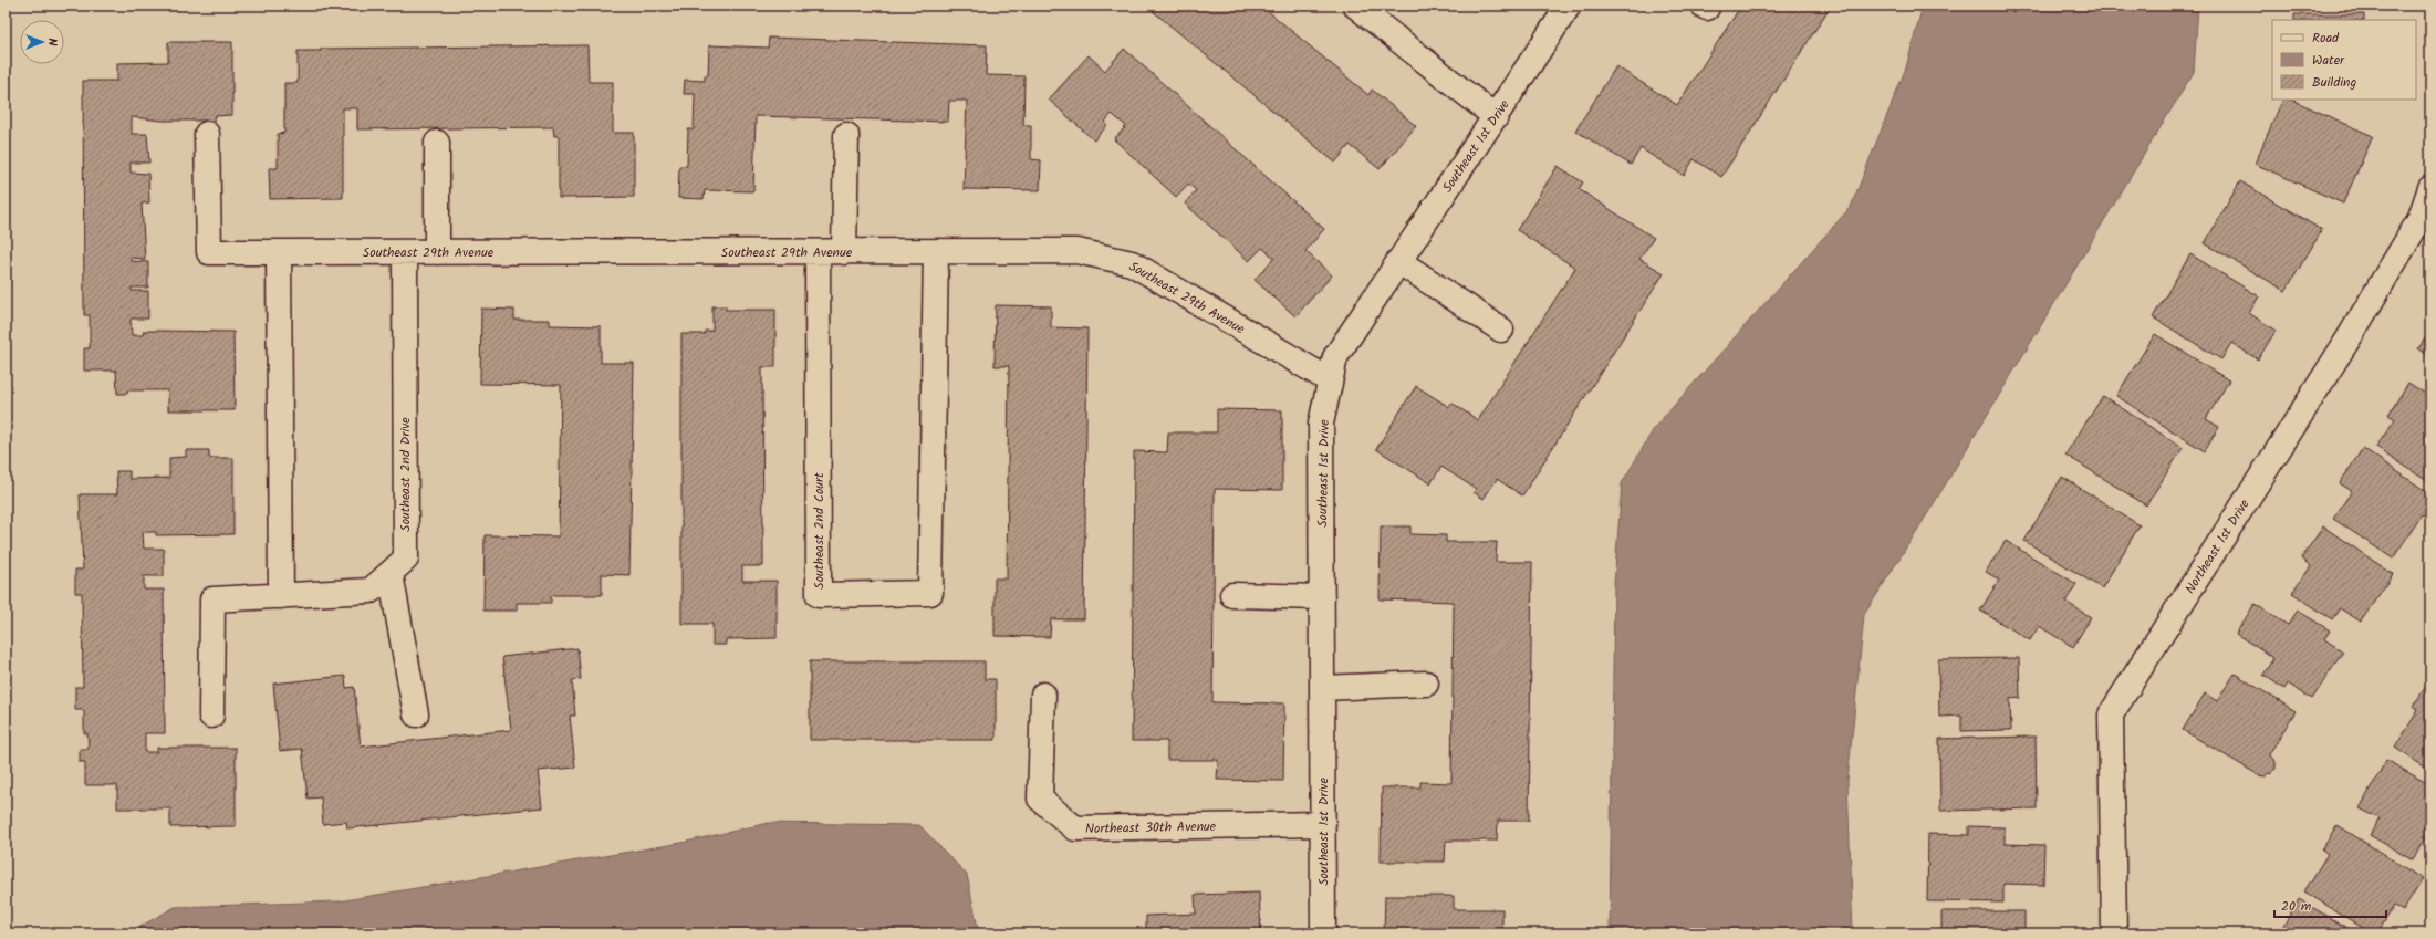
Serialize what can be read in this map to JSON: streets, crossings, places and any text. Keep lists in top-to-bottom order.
{
  "streets": {
    "street": [
      "Southeast 1st Drive",
      "Southeast 29th Avenue",
      "Southeast 2nd Drive",
      "Southeast 2nd Court",
      "Northeast 1st Drive",
      "Northeast 30th Avenue"
    ]
  },
  "crossings": [
    ["Southeast 1st Drive", "Southeast 29th Avenue"],
    ["Southeast 1st Drive", "Northeast 30th Avenue"],
    ["Southeast 29th Avenue", "Southeast 2nd Drive"],
    ["Southeast 29th Avenue", "Southeast 2nd Court"]
  ],
  "legend": ["Road", "Water", "Building"],
  "scale_bar": "20 m",
  "north": "right"
}
